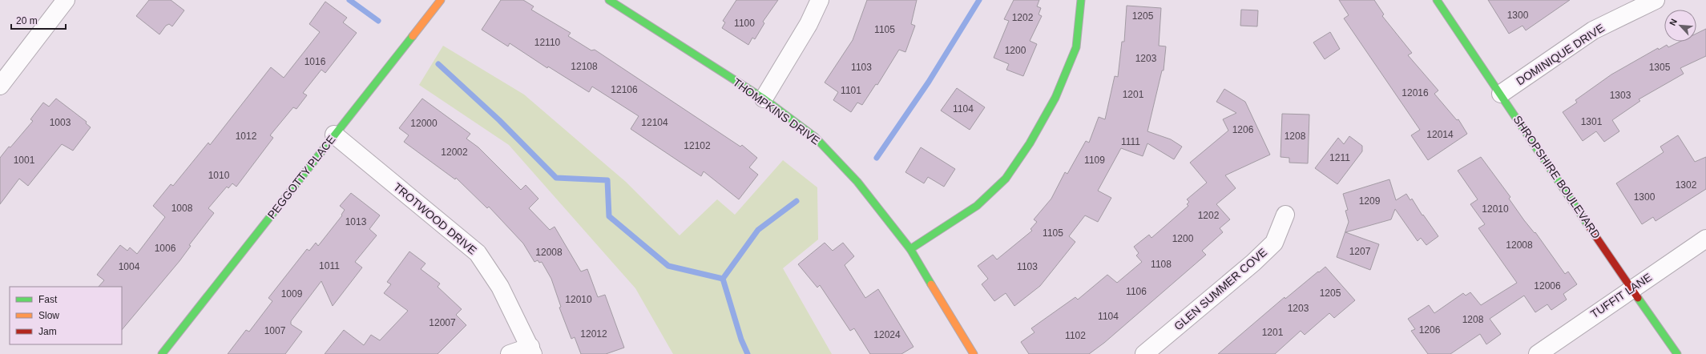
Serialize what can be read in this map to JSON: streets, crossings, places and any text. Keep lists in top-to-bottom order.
{
  "streets": {
    "street": [
      "DOMINIQUE DRIVE",
      "THOMPKINS DRIVE",
      "PEGGOTTY PLACE",
      "SHROPSHIRE BOULEVARD",
      "TROTWOOD DRIVE",
      "GLEN SUMMER COVE",
      "TUFFIT LANE"
    ]
  },
  "crossings": [
    ["DOMINIQUE DRIVE", "SHROPSHIRE BOULEVARD"],
    ["PEGGOTTY PLACE", "TROTWOOD DRIVE"],
    ["SHROPSHIRE BOULEVARD", "TUFFIT LANE"]
  ],
  "house_numbers": [
    "1300",
    "1205",
    "1202",
    "1100",
    "1105",
    "12110",
    "1200",
    "1203",
    "1016",
    "12108",
    "1103",
    "1305",
    "12106",
    "1101",
    "12016",
    "1201",
    "1303",
    "1104",
    "1301",
    "1003",
    "12104",
    "12000",
    "1206",
    "12014",
    "1012",
    "1208",
    "1111",
    "12102",
    "12002",
    "1211",
    "1001",
    "1109",
    "1010",
    "1302",
    "1300",
    "1209",
    "1008",
    "12010",
    "1202",
    "1013",
    "1105",
    "1200",
    "12008",
    "1006",
    "1207",
    "12008",
    "1108",
    "1011",
    "1004",
    "1103",
    "12006",
    "1106",
    "1205",
    "1009",
    "12010",
    "1203",
    "1104",
    "1208",
    "12007",
    "1206",
    "1007",
    "1201",
    "12012",
    "12024",
    "1102"
  ],
  "legend": ["Fast", "Slow", "Jam"],
  "scale_bar": "20 m",
  "north": "top left"
}
